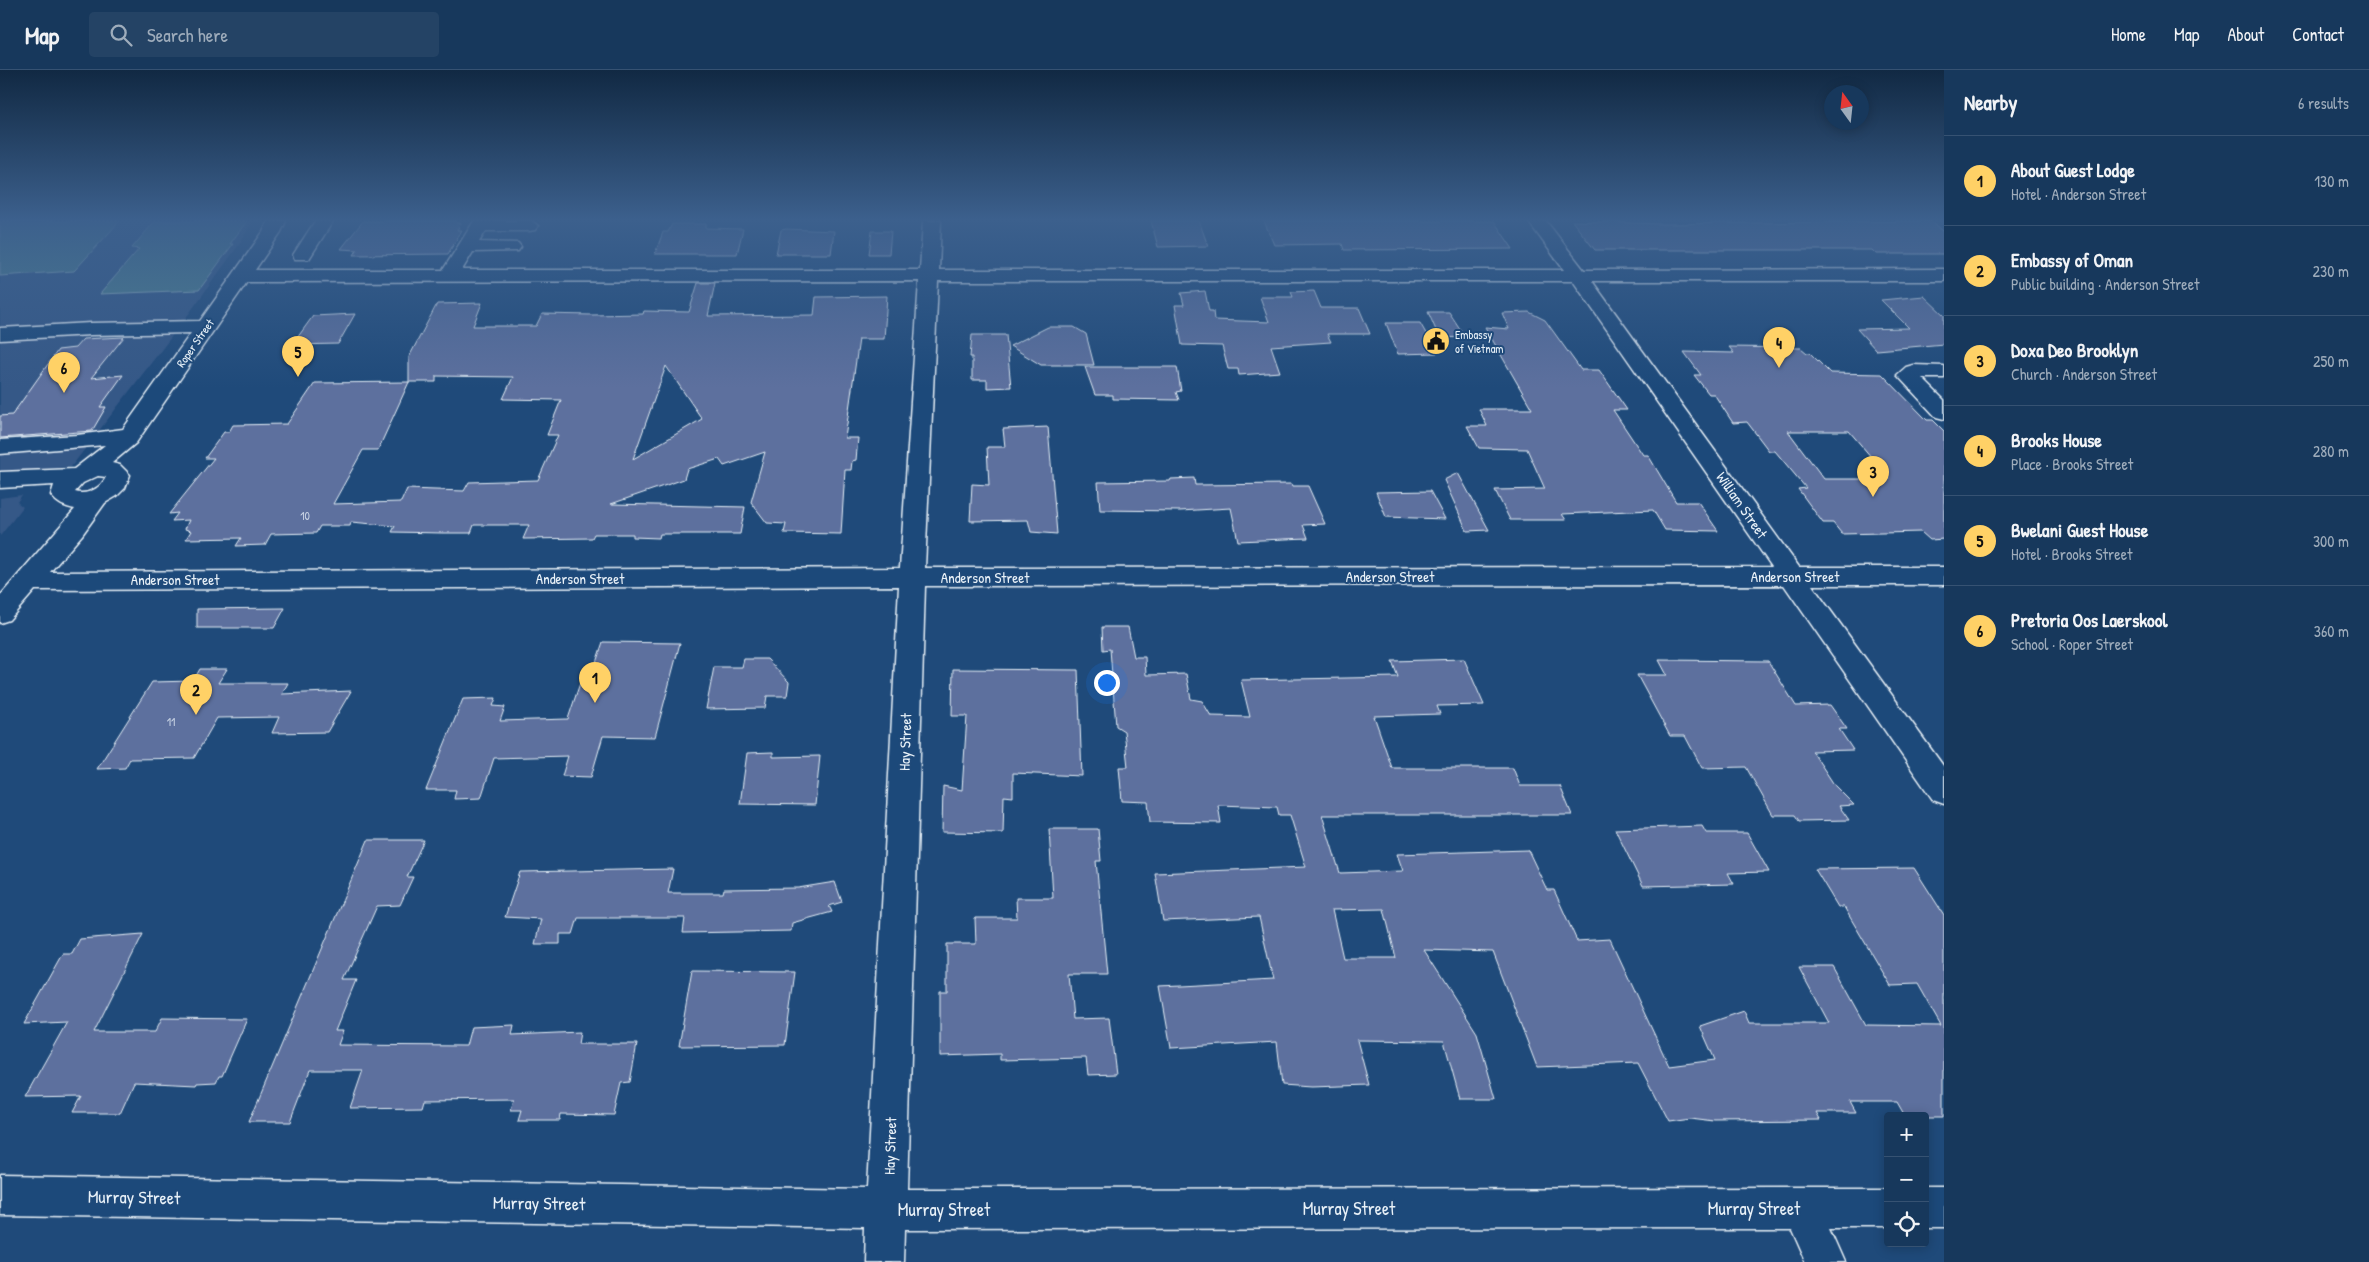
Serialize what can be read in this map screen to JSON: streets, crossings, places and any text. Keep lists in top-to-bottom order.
{
  "streets": {
    "street": [
      "Roper Street",
      "William Street",
      "Anderson Street",
      "Hay Street",
      "Murray Street"
    ]
  },
  "crossings": [
    ["William Street", "Anderson Street"],
    ["Anderson Street", "Hay Street"],
    ["Hay Street", "Murray Street"]
  ],
  "places": {
    "public building": ["Embassy of Vietnam"]
  },
  "house_numbers": ["10", "11"],
  "north": "top",
  "page": {
    "header": "Map",
    "search": "Search here",
    "nav": [
      "Home",
      "Map",
      "About",
      "Contact"
    ],
    "heading": ["Nearby", "6 results"],
    "list": [
      {
        "mark": "1",
        "name": "About Guest Lodge",
        "note": "Hotel · Anderson Street",
        "value": "130 m"
      },
      {
        "mark": "2",
        "name": "Embassy of Oman",
        "note": "Public building · Anderson Street",
        "value": "230 m"
      },
      {
        "mark": "3",
        "name": "Doxa Deo Brooklyn",
        "note": "Church · Anderson Street",
        "value": "250 m"
      },
      {
        "mark": "4",
        "name": "Brooks House",
        "note": "Place · Brooks Street",
        "value": "280 m"
      },
      {
        "mark": "5",
        "name": "Bwelani Guest House",
        "note": "Hotel · Brooks Street",
        "value": "300 m"
      },
      {
        "mark": "6",
        "name": "Pretoria Oos Laerskool",
        "note": "School · Roper Street",
        "value": "360 m"
      }
    ],
    "pins": [
      "4",
      "5",
      "6",
      "3",
      "1",
      "2"
    ],
    "map_buttons": ["+", "−"]
  }
}
